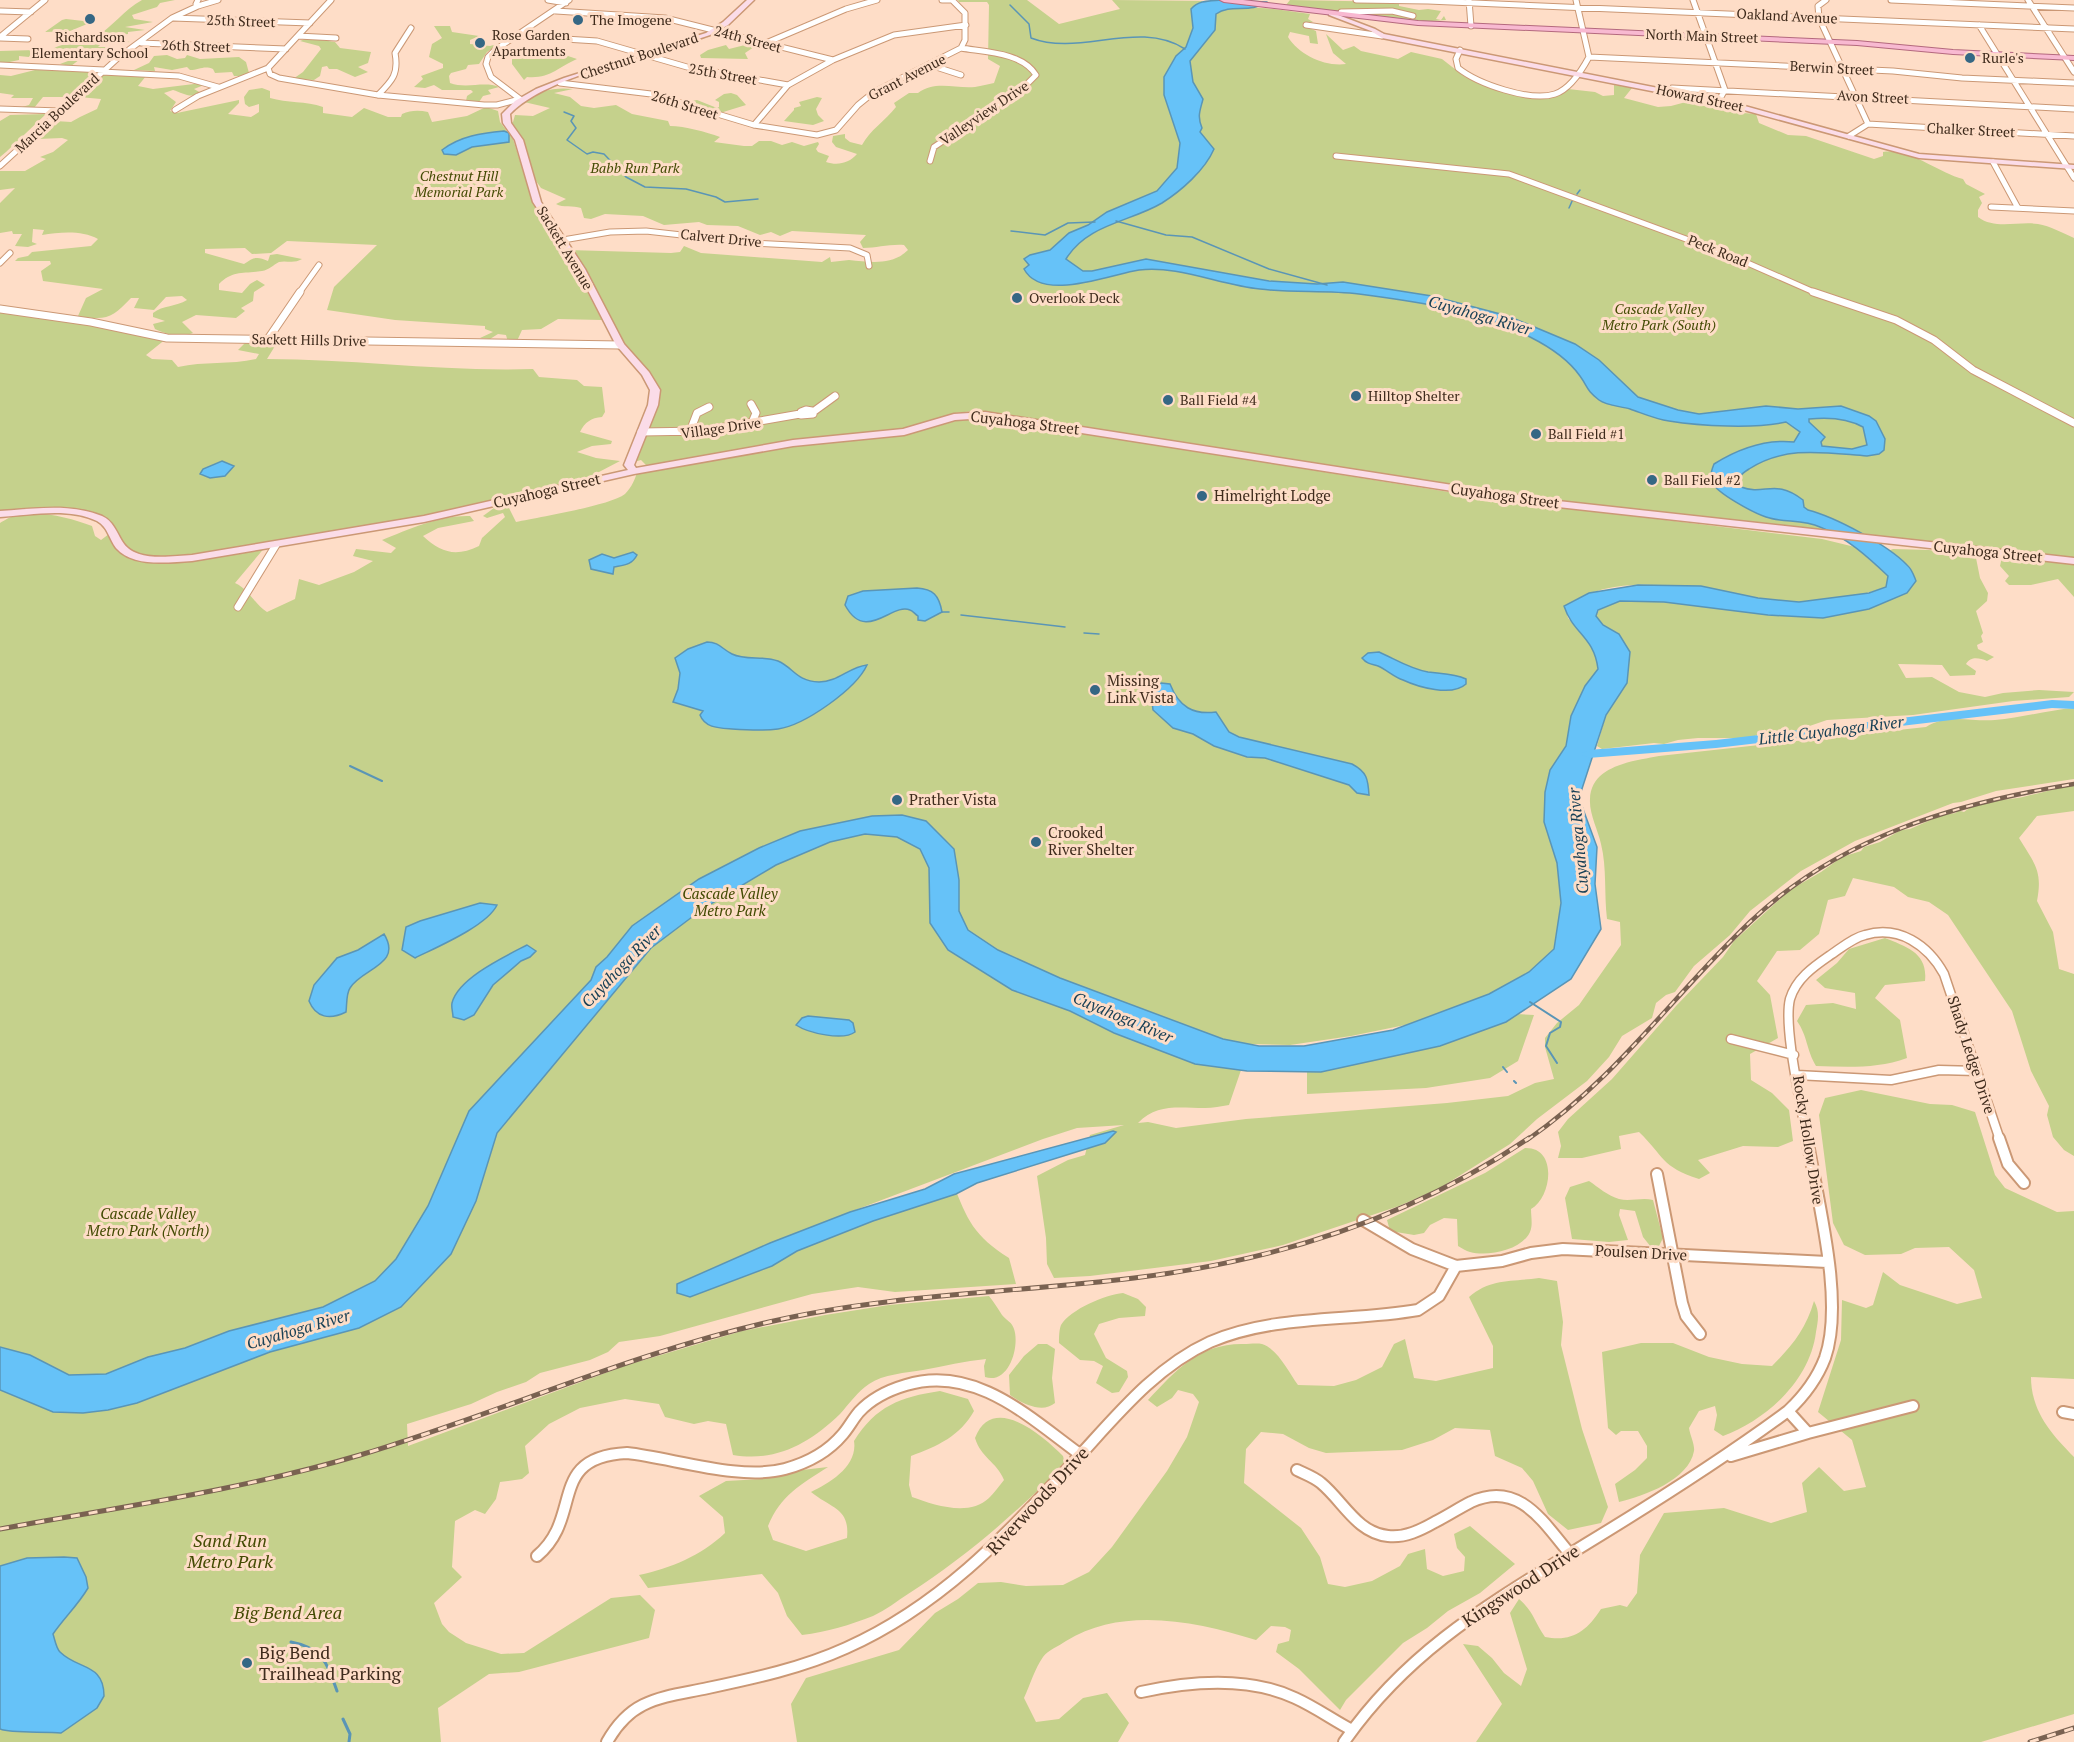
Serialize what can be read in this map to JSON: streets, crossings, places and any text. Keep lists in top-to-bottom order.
{
  "streets": {
    "main road": ["North Main Street"],
    "street": [
      "Oakland Avenue",
      "25th Street",
      "24th Street",
      "26th Street",
      "Chestnut Boulevard",
      "Berwin Street",
      "Grant Avenue",
      "Avon Street",
      "Howard Street",
      "Marcia Boulevard",
      "Valleyview Drive",
      "Chalker Street",
      "Calvert Drive",
      "Sackett Avenue",
      "Peck Road",
      "Sackett Hills Drive",
      "Cuyahoga Street",
      "Village Drive",
      "Shady Ledge Drive",
      "Rocky Hollow Drive",
      "Poulsen Drive",
      "Riverwoods Drive",
      "Kingswood Drive"
    ]
  },
  "crossings": [
    ["25th Street", "Chestnut Boulevard"],
    ["25th Street", "Marcia Boulevard"],
    ["24th Street", "Chestnut Boulevard"],
    ["26th Street", "Chestnut Boulevard"],
    ["26th Street", "Grant Avenue"],
    ["26th Street", "Marcia Boulevard"],
    ["Grant Avenue", "Valleyview Drive"],
    ["Calvert Drive", "Sackett Avenue"],
    ["Sackett Avenue", "Sackett Hills Drive"],
    ["Sackett Avenue", "Cuyahoga Street"],
    ["Sackett Avenue", "Village Drive"],
    ["Shady Ledge Drive", "Rocky Hollow Drive"],
    ["Rocky Hollow Drive", "Poulsen Drive"],
    ["Rocky Hollow Drive", "Kingswood Drive"],
    ["Poulsen Drive", "Riverwoods Drive"]
  ],
  "water": ["Cuyahoga River", "Little Cuyahoga River"],
  "parks": [
    "Babb Run Park",
    "Chestnut Hill Memorial Park",
    "Cascade Valley Metro Park (South)",
    "Cascade Valley Metro Park",
    "Cascade Valley Metro Park (North)",
    "Sand Run Metro Park",
    "Big Bend Area"
  ],
  "places": [
    "Richardson Elementary School",
    "The Imogene",
    "Rose Garden Apartments",
    "Rurle's",
    "Overlook Deck",
    "Hilltop Shelter",
    "Ball Field #4",
    "Ball Field #1",
    "Ball Field #2",
    "Himelright Lodge",
    "Missing Link Vista",
    "Prather Vista",
    "Crooked River Shelter",
    "Big Bend Trailhead Parking"
  ]
}
